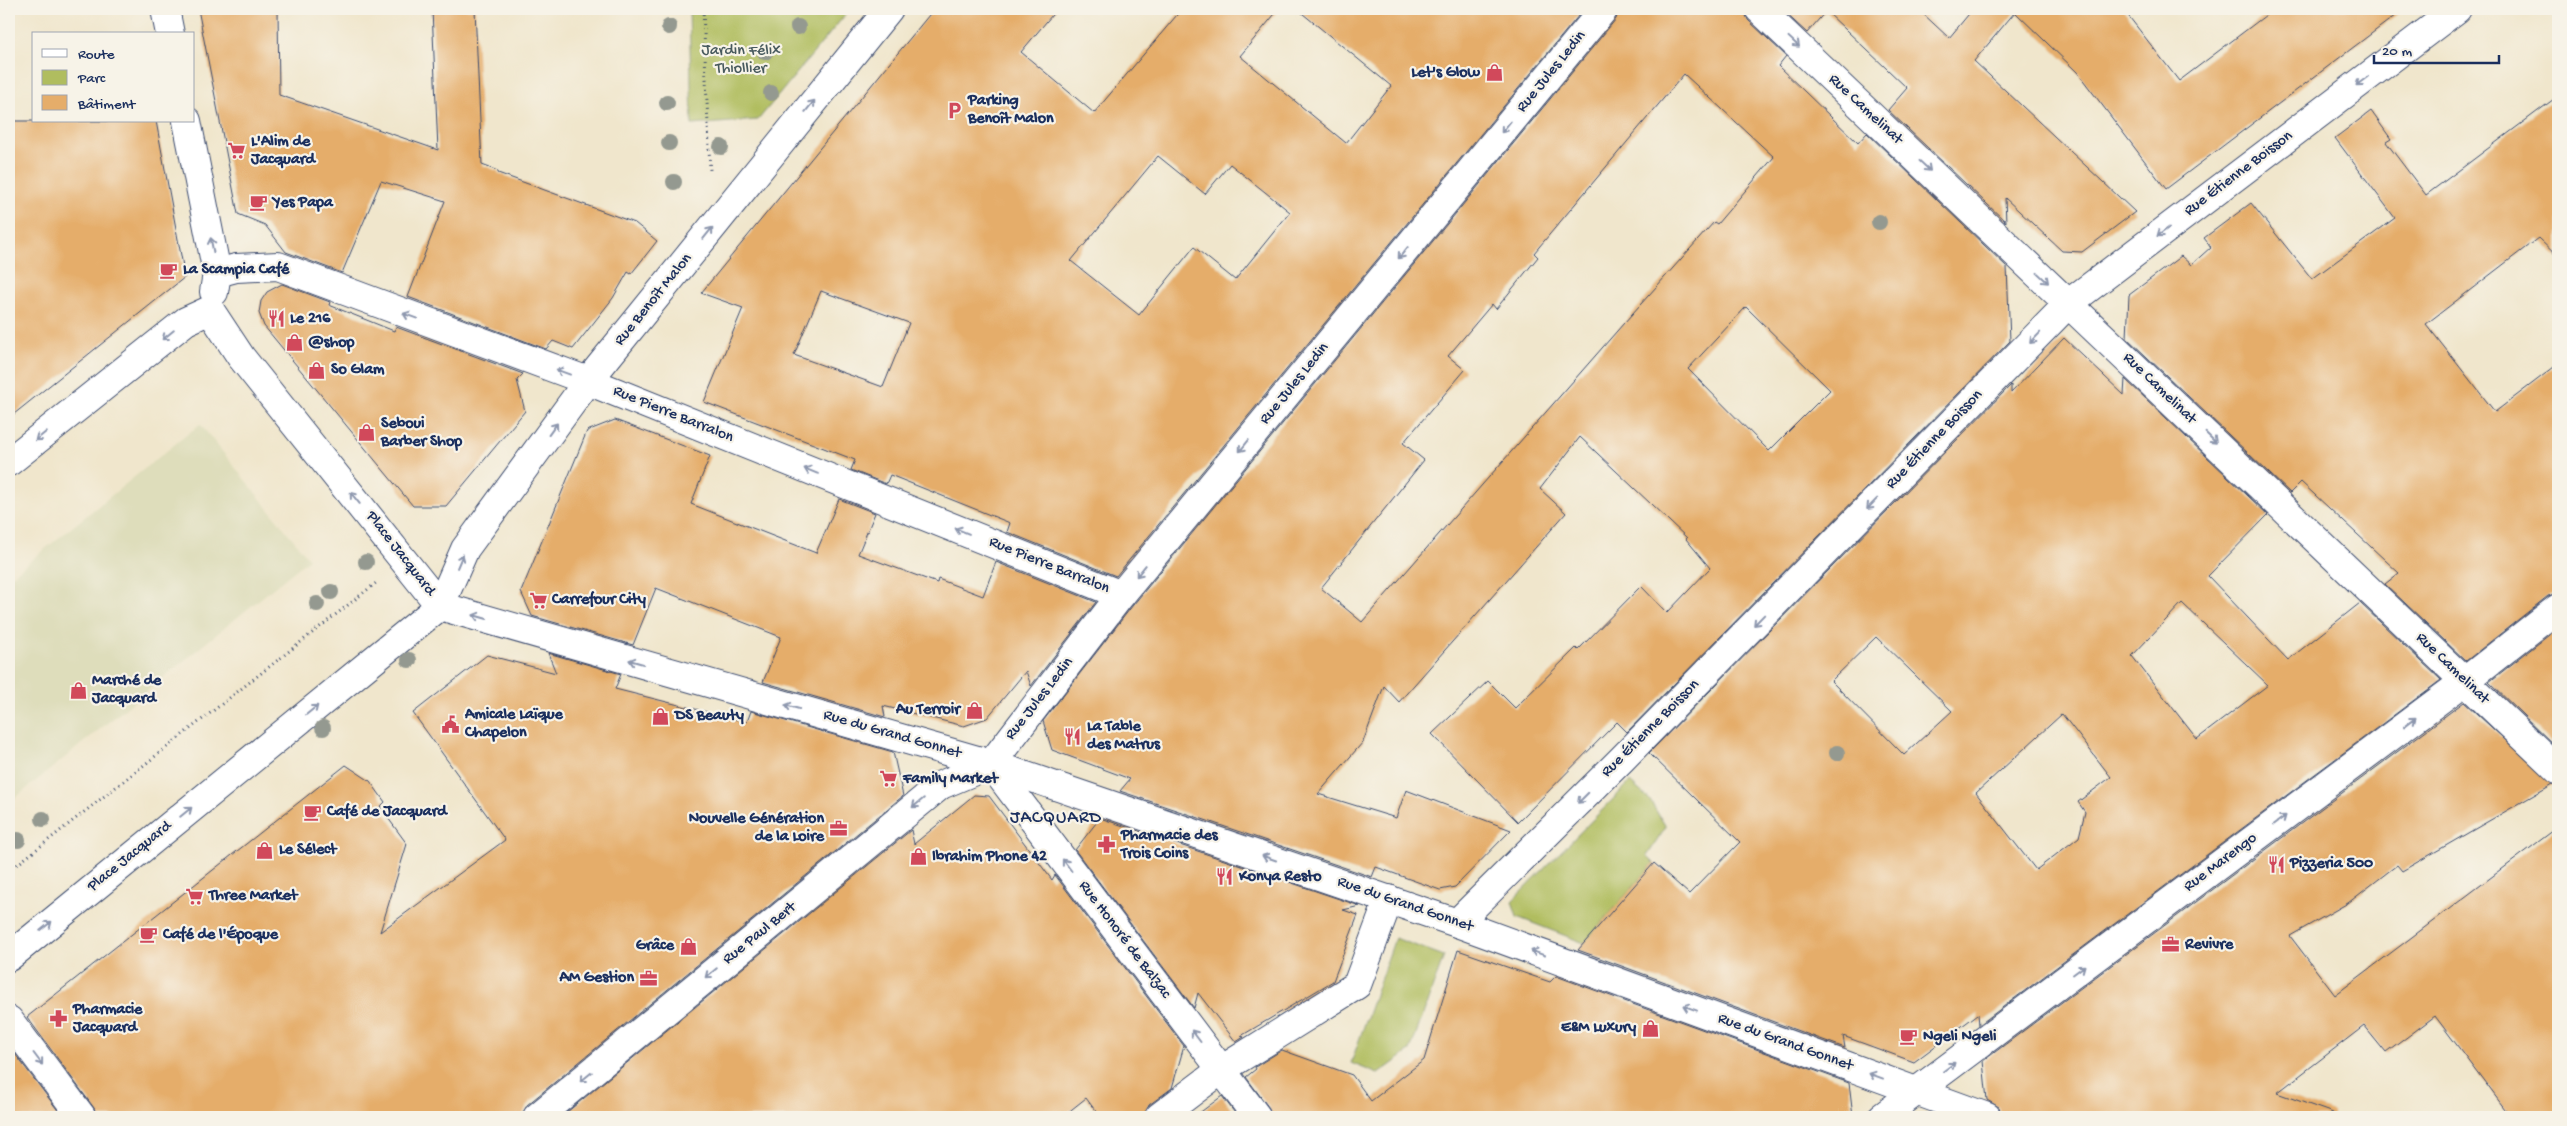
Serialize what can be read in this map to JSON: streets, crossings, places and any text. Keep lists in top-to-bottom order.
{
  "streets": {
    "street": [
      "Rue Jules Ledin",
      "Rue Camelinat",
      "Rue Étienne Boisson",
      "Rue Benoît Malon",
      "Rue Pierre Barralon",
      "Place Jacquard",
      "Rue du Grand Gonnet",
      "Rue Marengo",
      "Rue Paul Bert",
      "Rue Honoré de Balzac"
    ]
  },
  "crossings": [
    ["Rue Jules Ledin", "Rue Pierre Barralon"],
    ["Rue Jules Ledin", "Rue du Grand Gonnet"],
    ["Rue Jules Ledin", "Rue Paul Bert"],
    ["Rue Jules Ledin", "Rue Honoré de Balzac"],
    ["Rue Camelinat", "Rue Étienne Boisson"],
    ["Rue Camelinat", "Rue Marengo"],
    ["Rue Étienne Boisson", "Rue du Grand Gonnet"],
    ["Rue Benoît Malon", "Rue Pierre Barralon"],
    ["Rue Benoît Malon", "Place Jacquard"],
    ["Rue Benoît Malon", "Rue du Grand Gonnet"],
    ["Place Jacquard", "Rue du Grand Gonnet"],
    ["Rue du Grand Gonnet", "Rue Marengo"],
    ["Rue du Grand Gonnet", "Rue Paul Bert"],
    ["Rue du Grand Gonnet", "Rue Honoré de Balzac"],
    ["Rue Paul Bert", "Rue Honoré de Balzac"]
  ],
  "one_way": [
    "Rue Jules Ledin",
    "Rue Camelinat",
    "Rue Étienne Boisson",
    "Rue Benoît Malon",
    "Rue Pierre Barralon",
    "Rue du Grand Gonnet",
    "Rue Marengo",
    "Rue Paul Bert",
    "Rue Honoré de Balzac"
  ],
  "districts": ["JACQUARD"],
  "parks": ["Jardin Félix Thiollier"],
  "places": {
    "shop": [
      "Let's Glow",
      "@shop",
      "So Glam",
      "Seboui Barber Shop",
      "Marché de Jacquard",
      "Au Terroir",
      "DS Beauty",
      "Le Sélect",
      "Ibrahim Phone 42",
      "Grâce",
      "E&M Luxury"
    ],
    "parking": ["Parking Benoît Malon"],
    "supermarket": [
      "L'Alim de Jacquard",
      "Carrefour City",
      "Family Market",
      "Three Market"
    ],
    "cafe": [
      "Yes Papa",
      "La Scampia Café",
      "Café de Jacquard",
      "Café de l'Époque",
      "Ngeli Ngeli"
    ],
    "restaurant": [
      "Le 216",
      "La Table des Matrus",
      "Pizzeria 500",
      "Konya Resto"
    ],
    "public building": ["Amicale Laïque Chapelon"],
    "office": ["Nouvelle Génération de la Loire", "Revivre", "AM Gestion"],
    "pharmacy": ["Pharmacie des Trois Coins", "Pharmacie Jacquard"]
  },
  "legend": ["Route", "Parc", "Bâtiment"],
  "scale_bar": "20 m"
}
